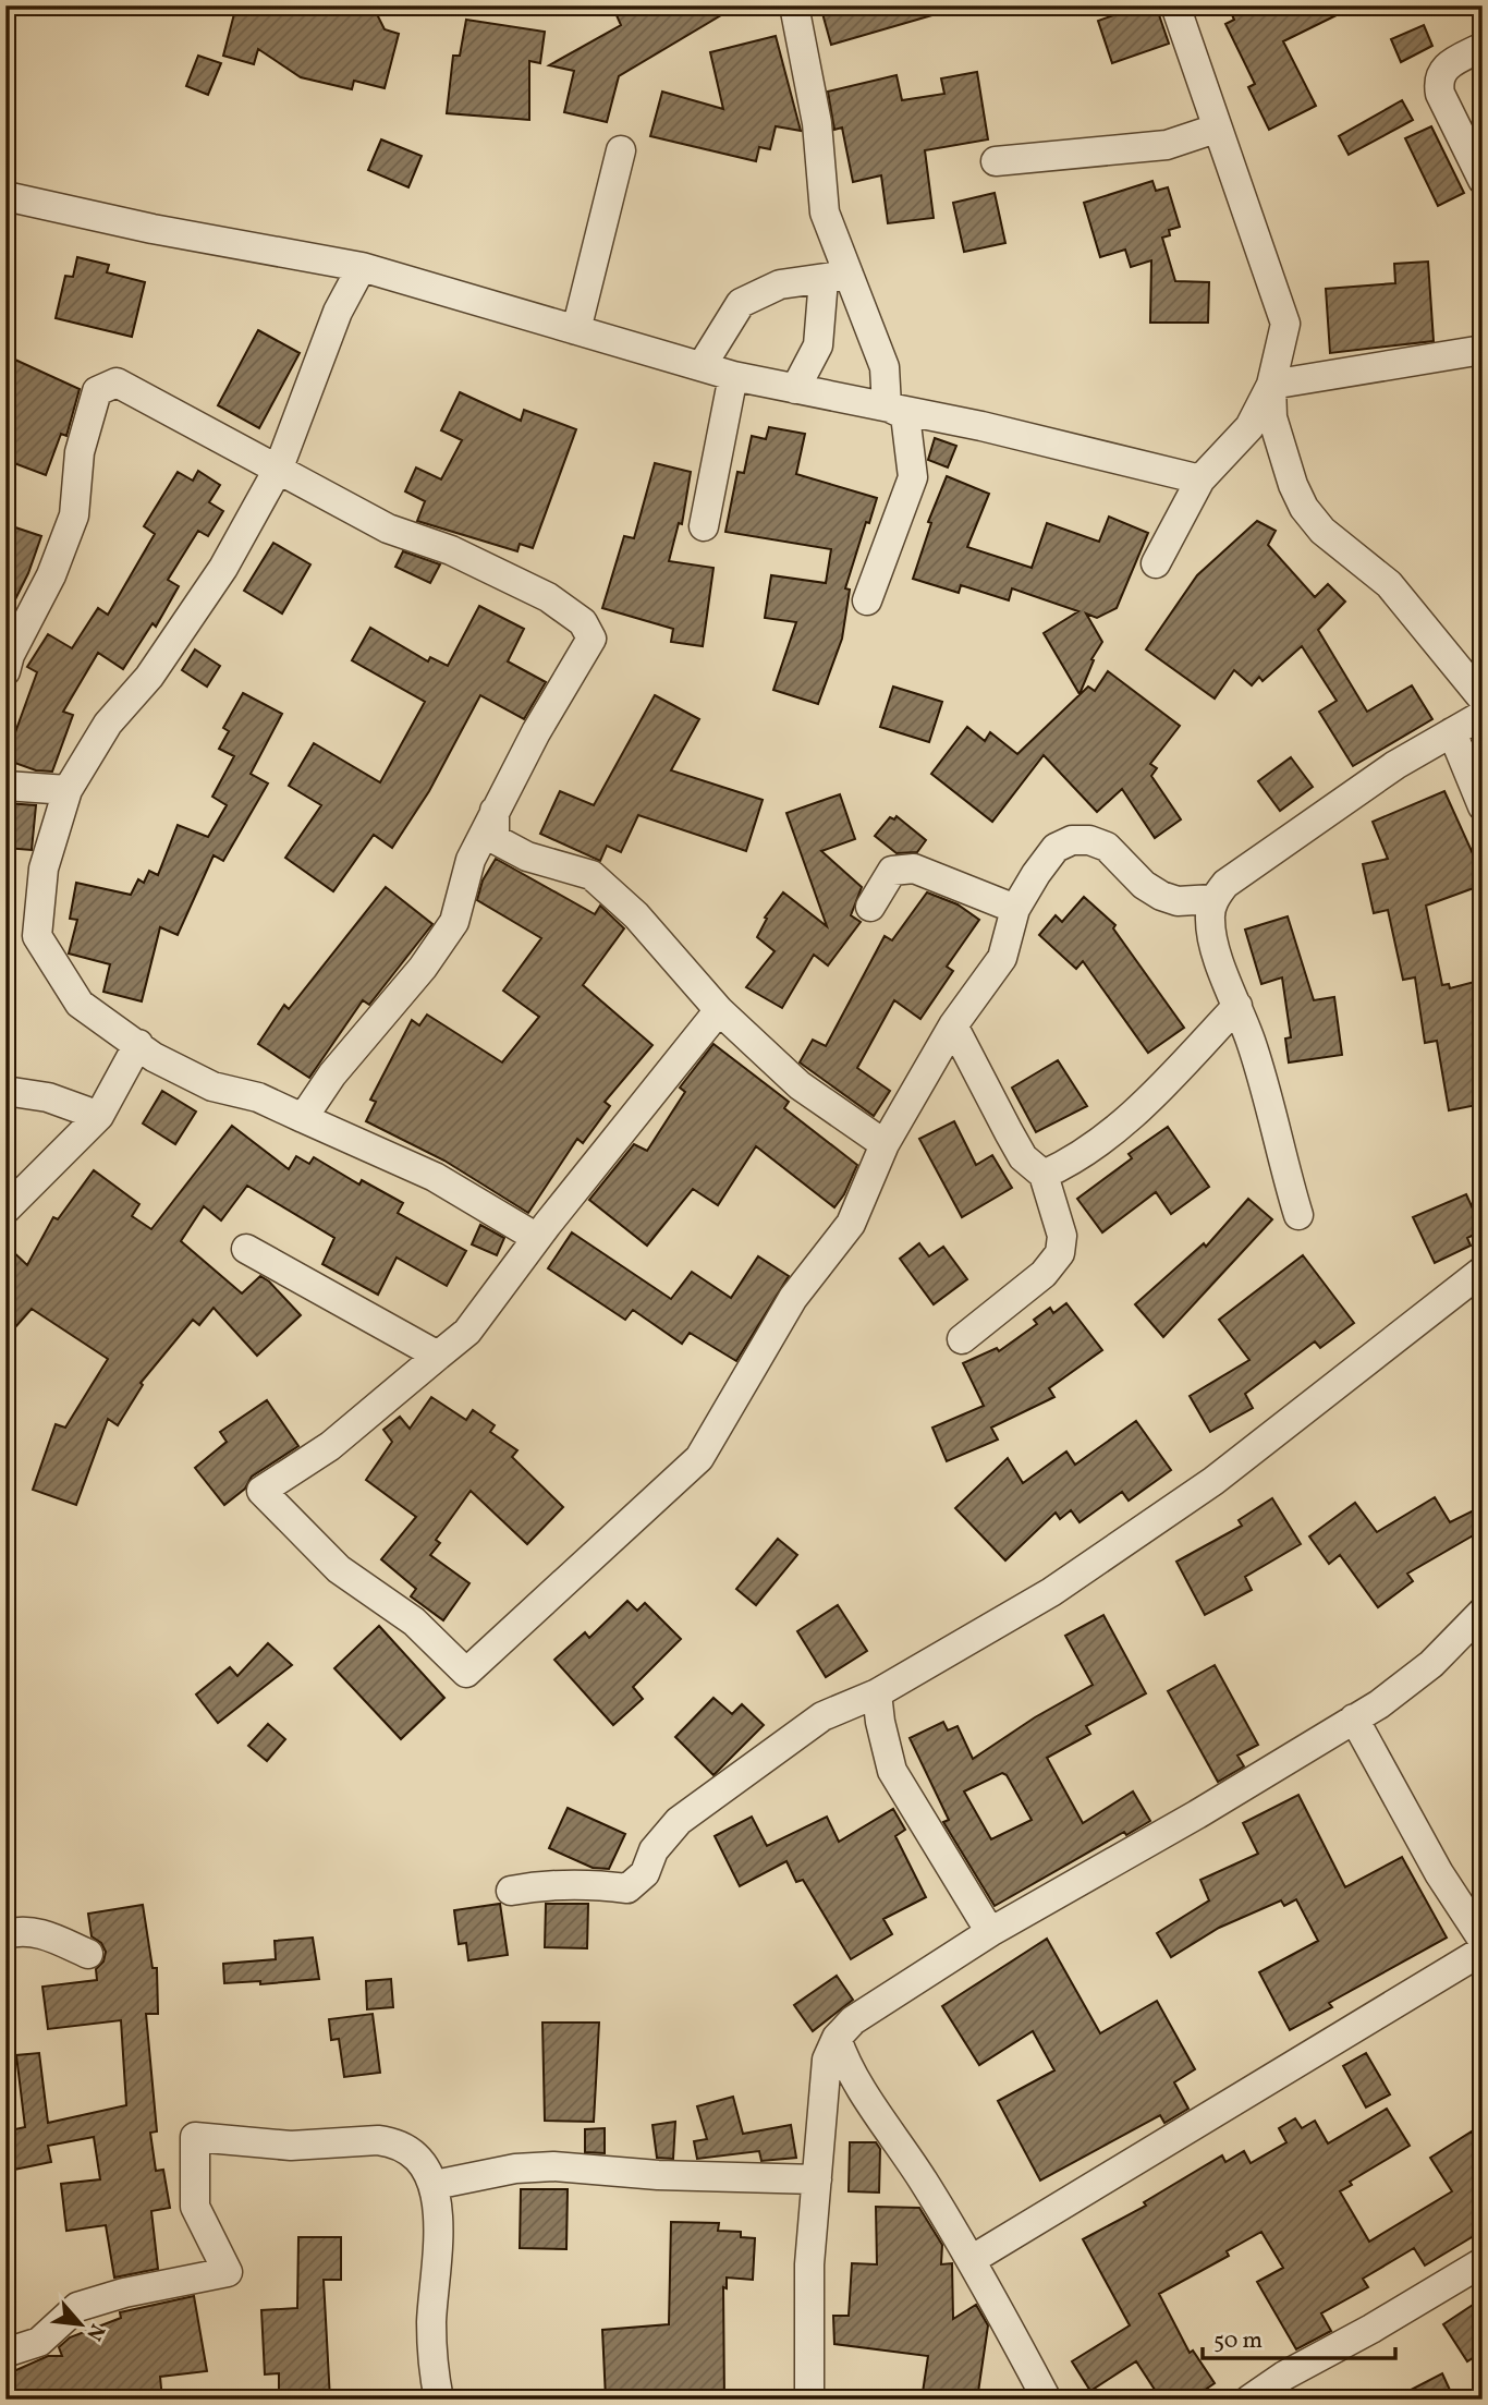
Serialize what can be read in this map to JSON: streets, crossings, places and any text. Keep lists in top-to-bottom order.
{
  "scale_bar": "50 m",
  "north": "bottom right"
}
